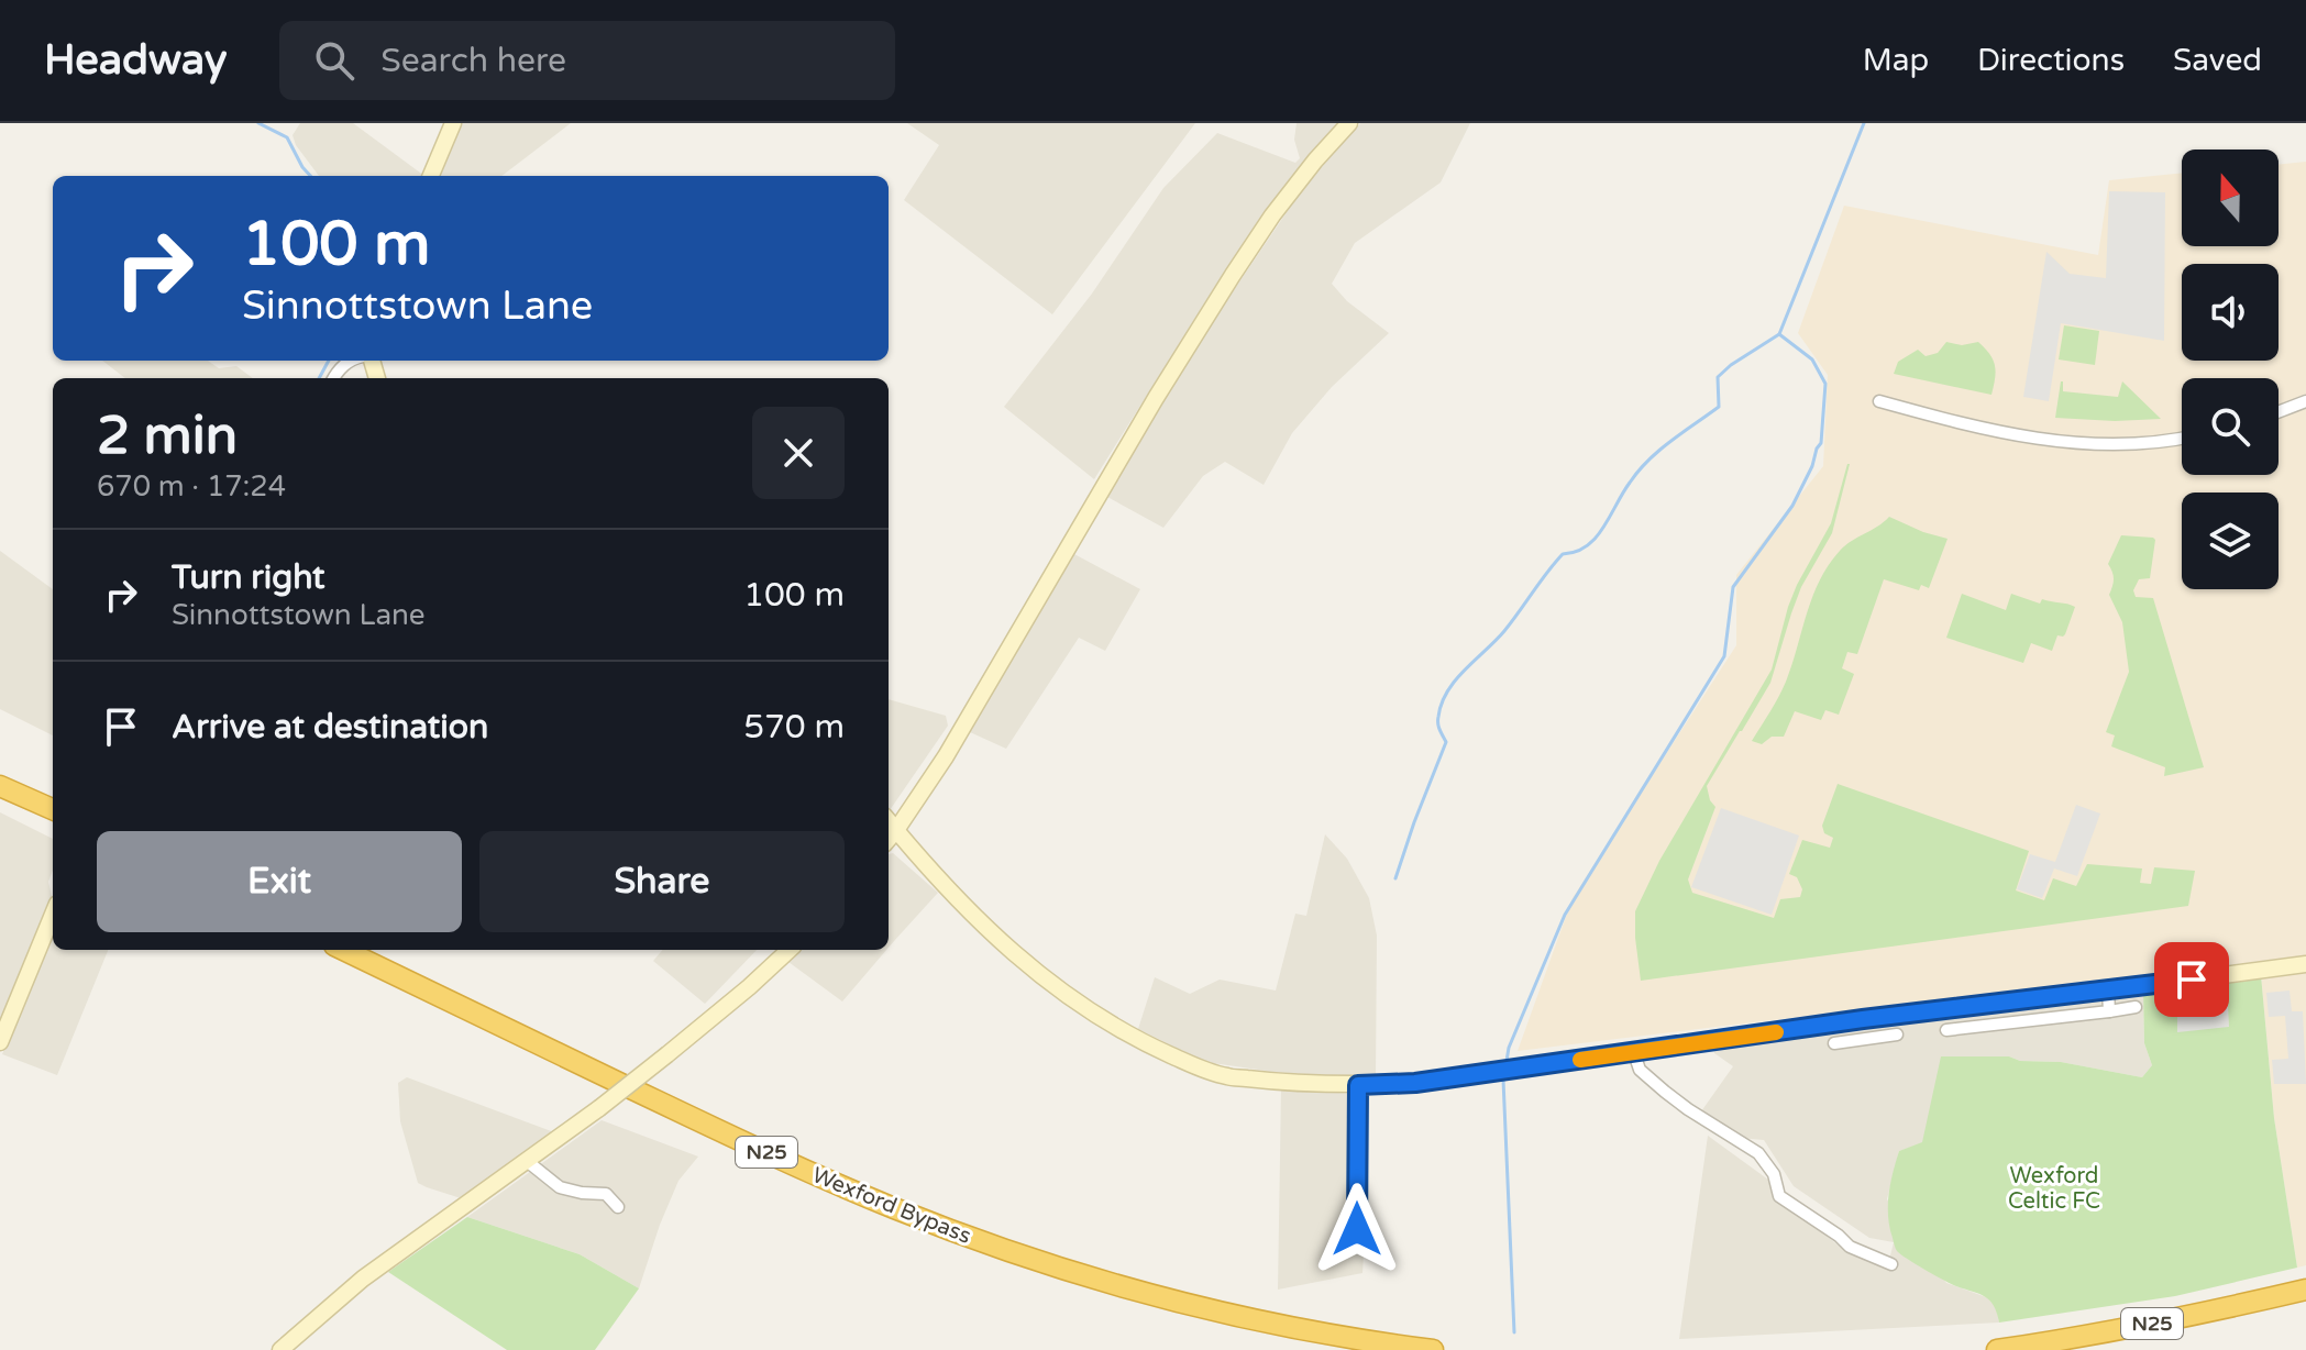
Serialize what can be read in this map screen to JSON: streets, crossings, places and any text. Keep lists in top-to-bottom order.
{
  "streets": {
    "highway": ["N25", "Wexford Bypass"]
  },
  "parks": ["Wexford Celtic FC"],
  "north": "top",
  "page": {
    "header": "Headway",
    "search": "Search here",
    "nav": ["Map", "Directions", "Saved"],
    "turn": ["100 m", "Sinnottstown Lane"],
    "heading": ["2 min", "670 m · 17:24"],
    "list": [
      {
        "name": "Turn right",
        "note": "Sinnottstown Lane",
        "value": "100 m"
      },
      {
        "name": "Arrive at destination",
        "value": "570 m"
      }
    ],
    "buttons": ["Exit", "Share"]
  }
}
